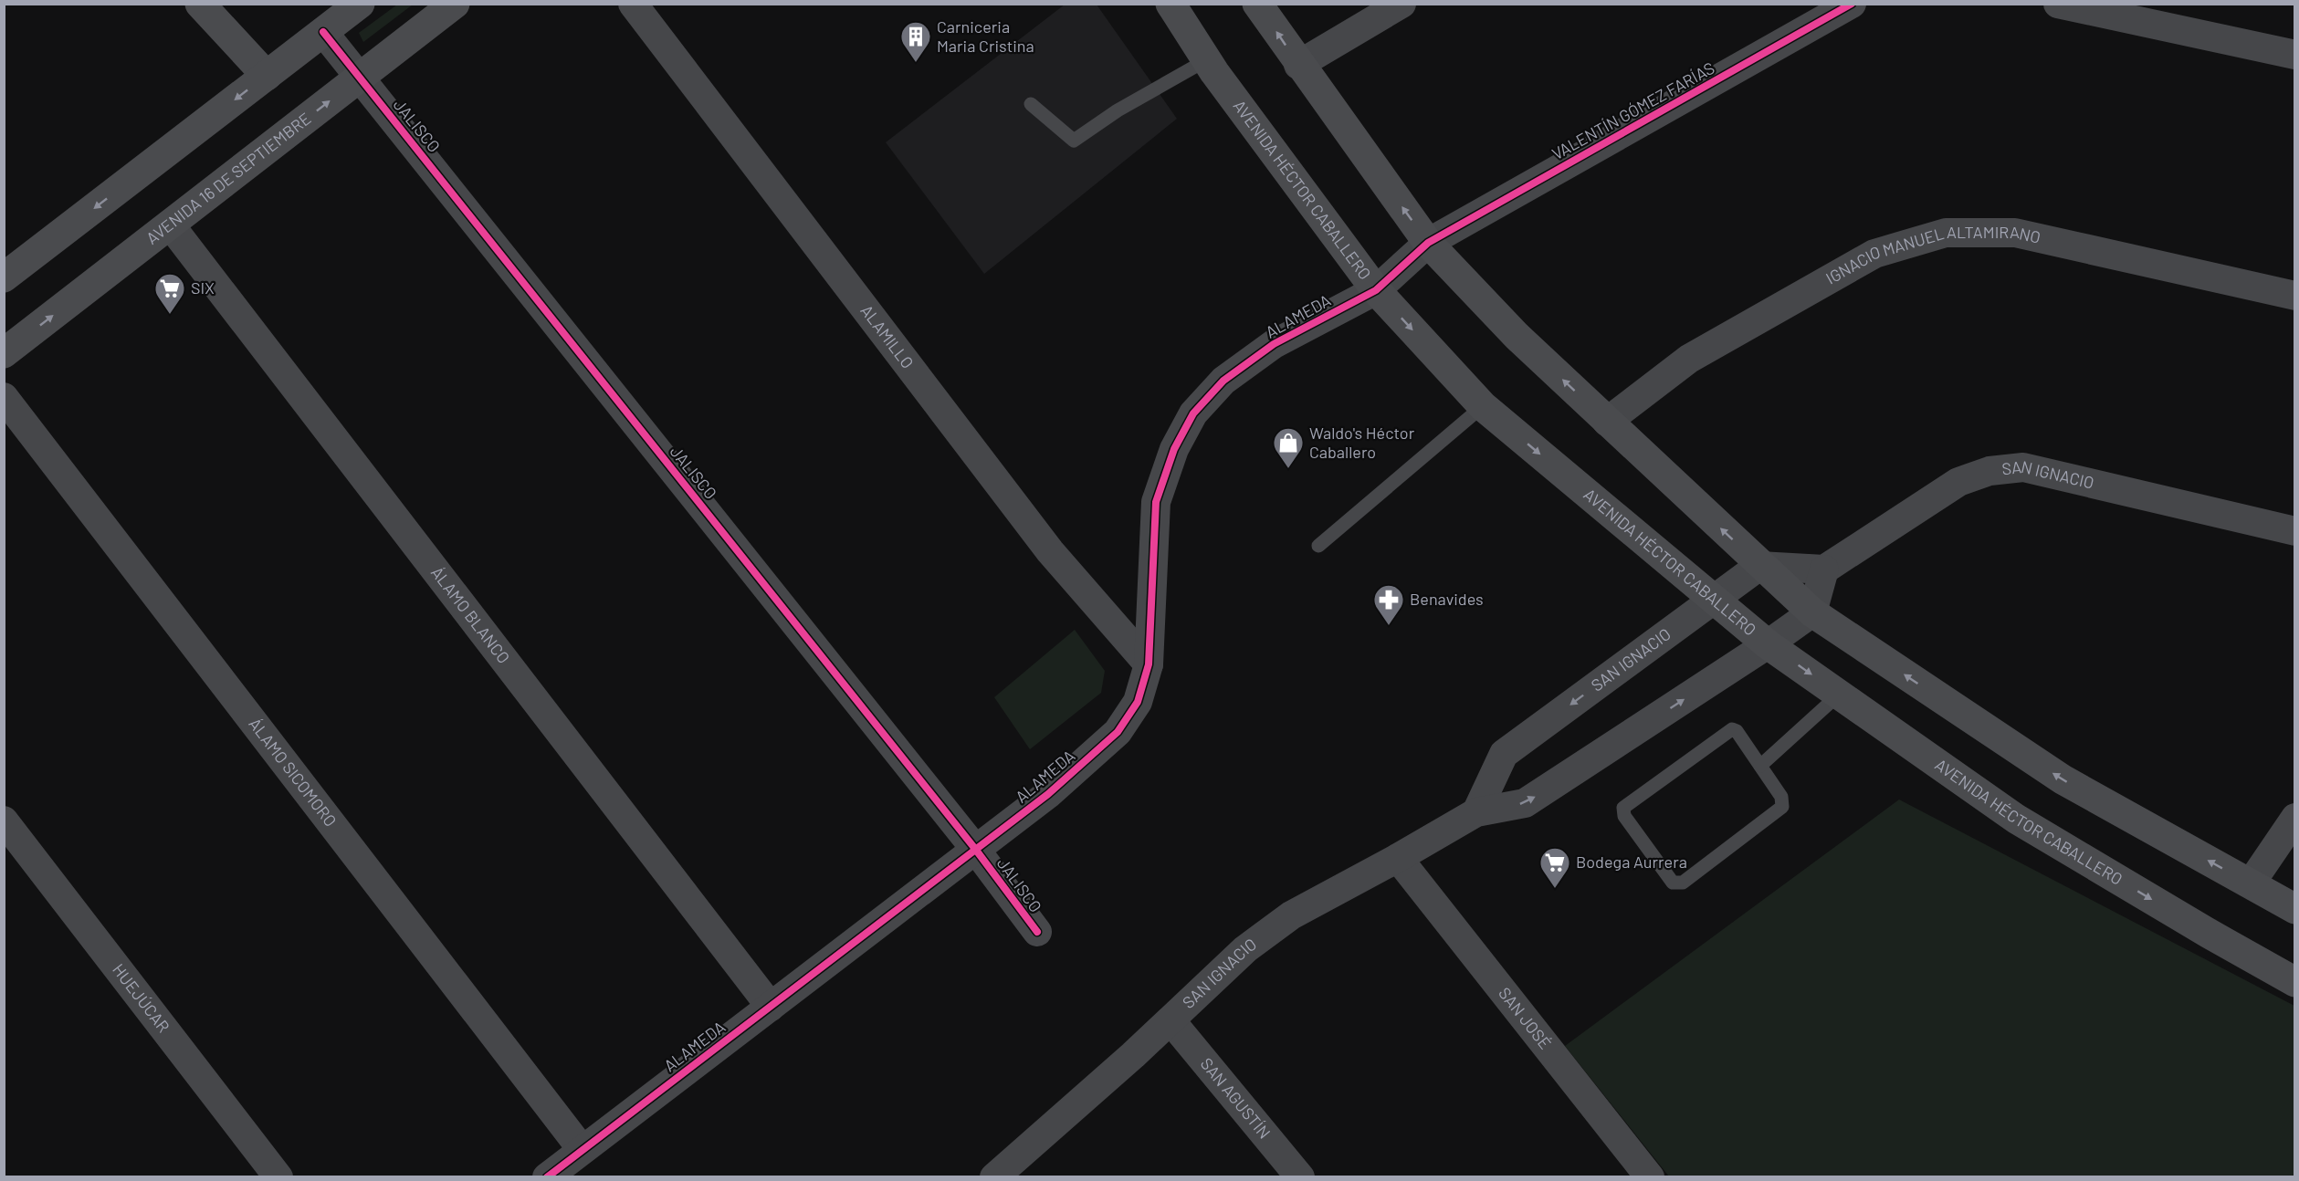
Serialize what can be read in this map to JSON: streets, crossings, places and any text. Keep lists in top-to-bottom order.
{
  "streets": {
    "main road": ["AVENIDA 16 DE SEPTIEMBRE", "AVENIDA HÉCTOR CABALLERO"],
    "street": [
      "VALENTÍN GÓMEZ FARÍAS",
      "JALISCO",
      "IGNACIO MANUEL ALTAMIRANO",
      "ALAMEDA",
      "ALAMILLO",
      "SAN IGNACIO",
      "ÁLAMO BLANCO",
      "ÁLAMO SICOMORO",
      "HUEJÚCAR",
      "SAN JOSÉ",
      "SAN AGUSTÍN"
    ]
  },
  "crossings": [
    ["VALENTÍN GÓMEZ FARÍAS", "AVENIDA HÉCTOR CABALLERO"],
    ["VALENTÍN GÓMEZ FARÍAS", "ALAMEDA"],
    ["JALISCO", "AVENIDA 16 DE SEPTIEMBRE"],
    ["JALISCO", "ALAMEDA"],
    ["AVENIDA 16 DE SEPTIEMBRE", "ÁLAMO BLANCO"],
    ["AVENIDA HÉCTOR CABALLERO", "ALAMEDA"],
    ["AVENIDA HÉCTOR CABALLERO", "SAN IGNACIO"],
    ["ALAMEDA", "ALAMILLO"],
    ["ALAMEDA", "ÁLAMO BLANCO"],
    ["ALAMEDA", "ÁLAMO SICOMORO"],
    ["SAN IGNACIO", "SAN JOSÉ"],
    ["SAN IGNACIO", "SAN AGUSTÍN"]
  ],
  "places": {
    "building": ["Carniceria Maria Cristina"],
    "supermarket": ["SIX", "Bodega Aurrera"],
    "shop": ["Waldo's Héctor Caballero"],
    "pharmacy": ["Benavides"]
  }
}
